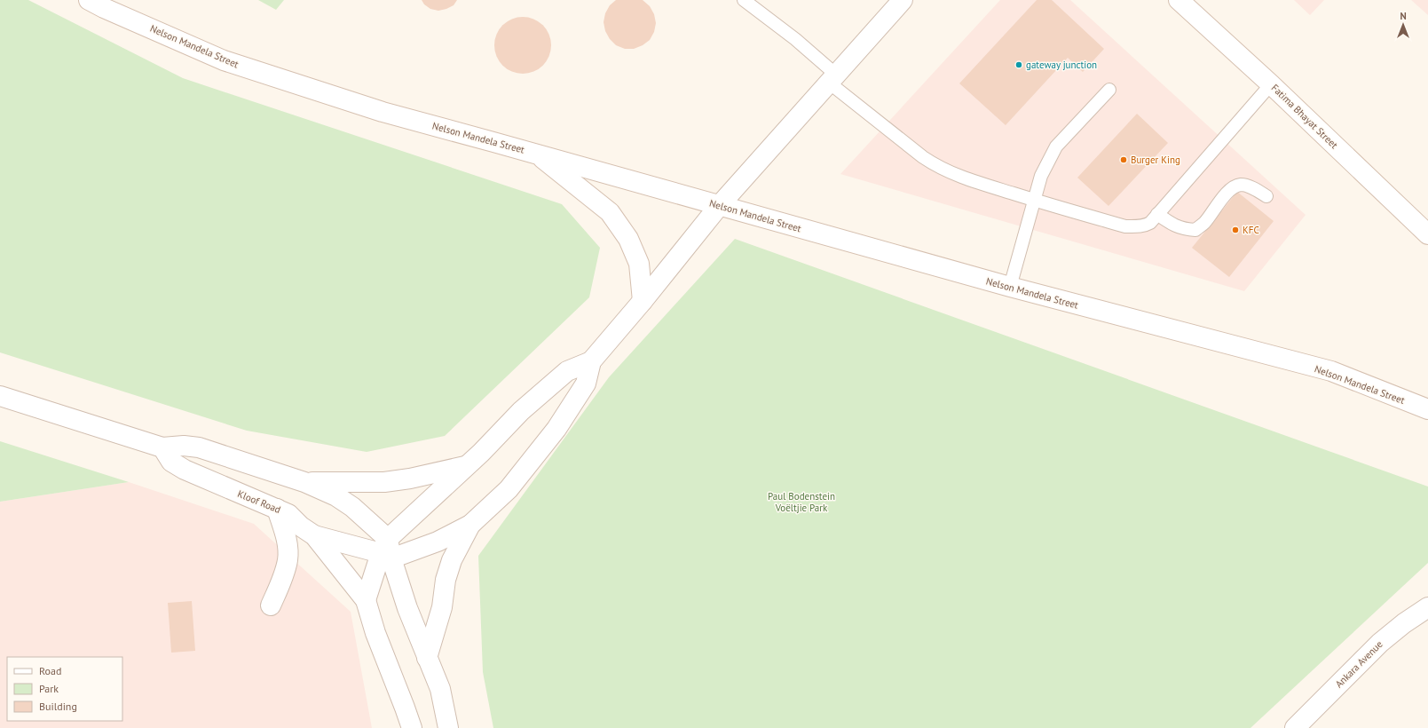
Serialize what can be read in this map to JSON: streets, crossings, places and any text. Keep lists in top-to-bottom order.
{
  "streets": {
    "street": [
      "Nelson Mandela Street",
      "Fatima Bhayat Street",
      "Kloof Road",
      "Ankara Avenue"
    ]
  },
  "parks": ["Paul Bodenstein Voëltjie Park"],
  "places": ["gateway junction", "Burger King", "KFC"],
  "legend": ["Road", "Park", "Building"],
  "north": "top"
}
